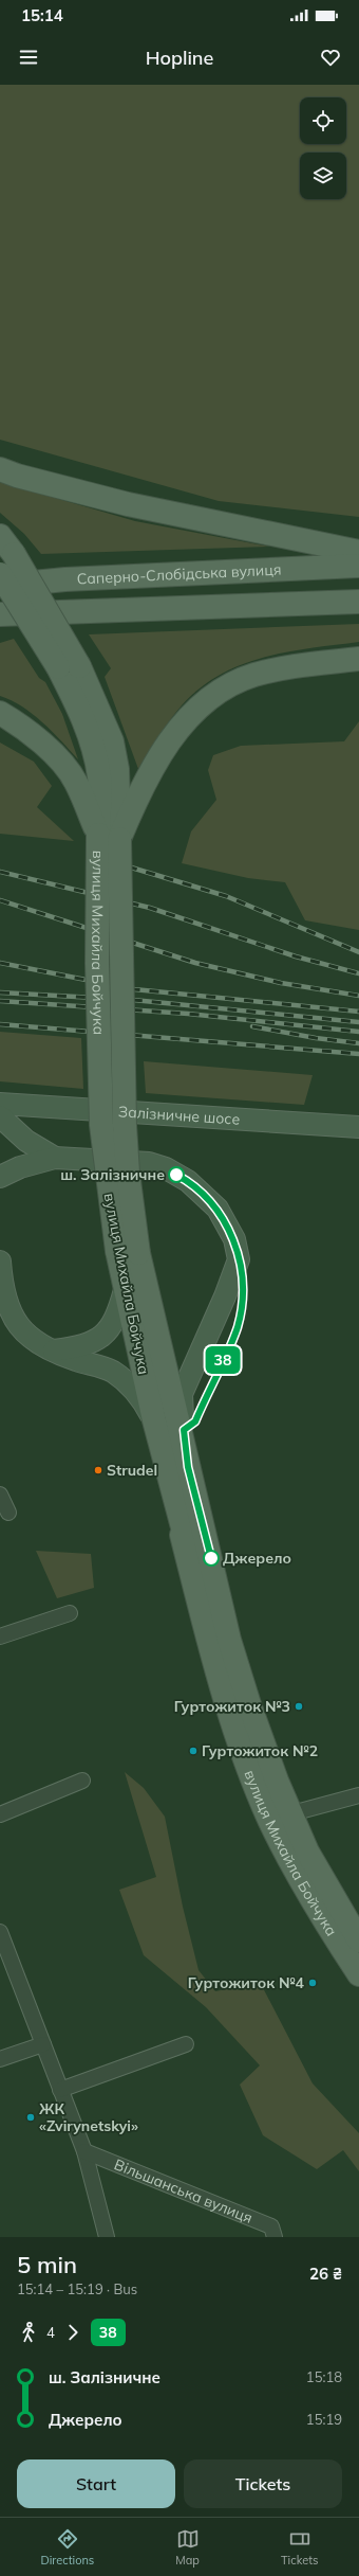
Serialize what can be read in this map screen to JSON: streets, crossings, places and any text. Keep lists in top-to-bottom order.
{
  "streets": {
    "main road": ["Саперно-Слобідська вулиця", "вулиця Михайла Бойчука"],
    "street": ["Залізничне шосе", "Вільшанська вулиця"]
  },
  "places": [
    "ш. Залізничне",
    "Strudel",
    "Джерело",
    "Гуртожиток №3",
    "Гуртожиток №2",
    "Гуртожиток №4",
    "ЖК «Zvirynetskyi»"
  ],
  "lines": ["bus line 38"],
  "page": {
    "status": "15:14",
    "header": "Hopline",
    "on_map": "38",
    "heading": ["5 min", "15:14 – 15:19 · Bus", "26 ₴"],
    "legs": ["4", "38"],
    "list": [
      {
        "name": "ш. Залізничне",
        "value": "15:18"
      },
      {
        "name": "Джерело",
        "value": "15:19"
      }
    ],
    "buttons": ["Start", "Tickets"],
    "tabs": ["Directions", "Map", "Tickets"]
  }
}
